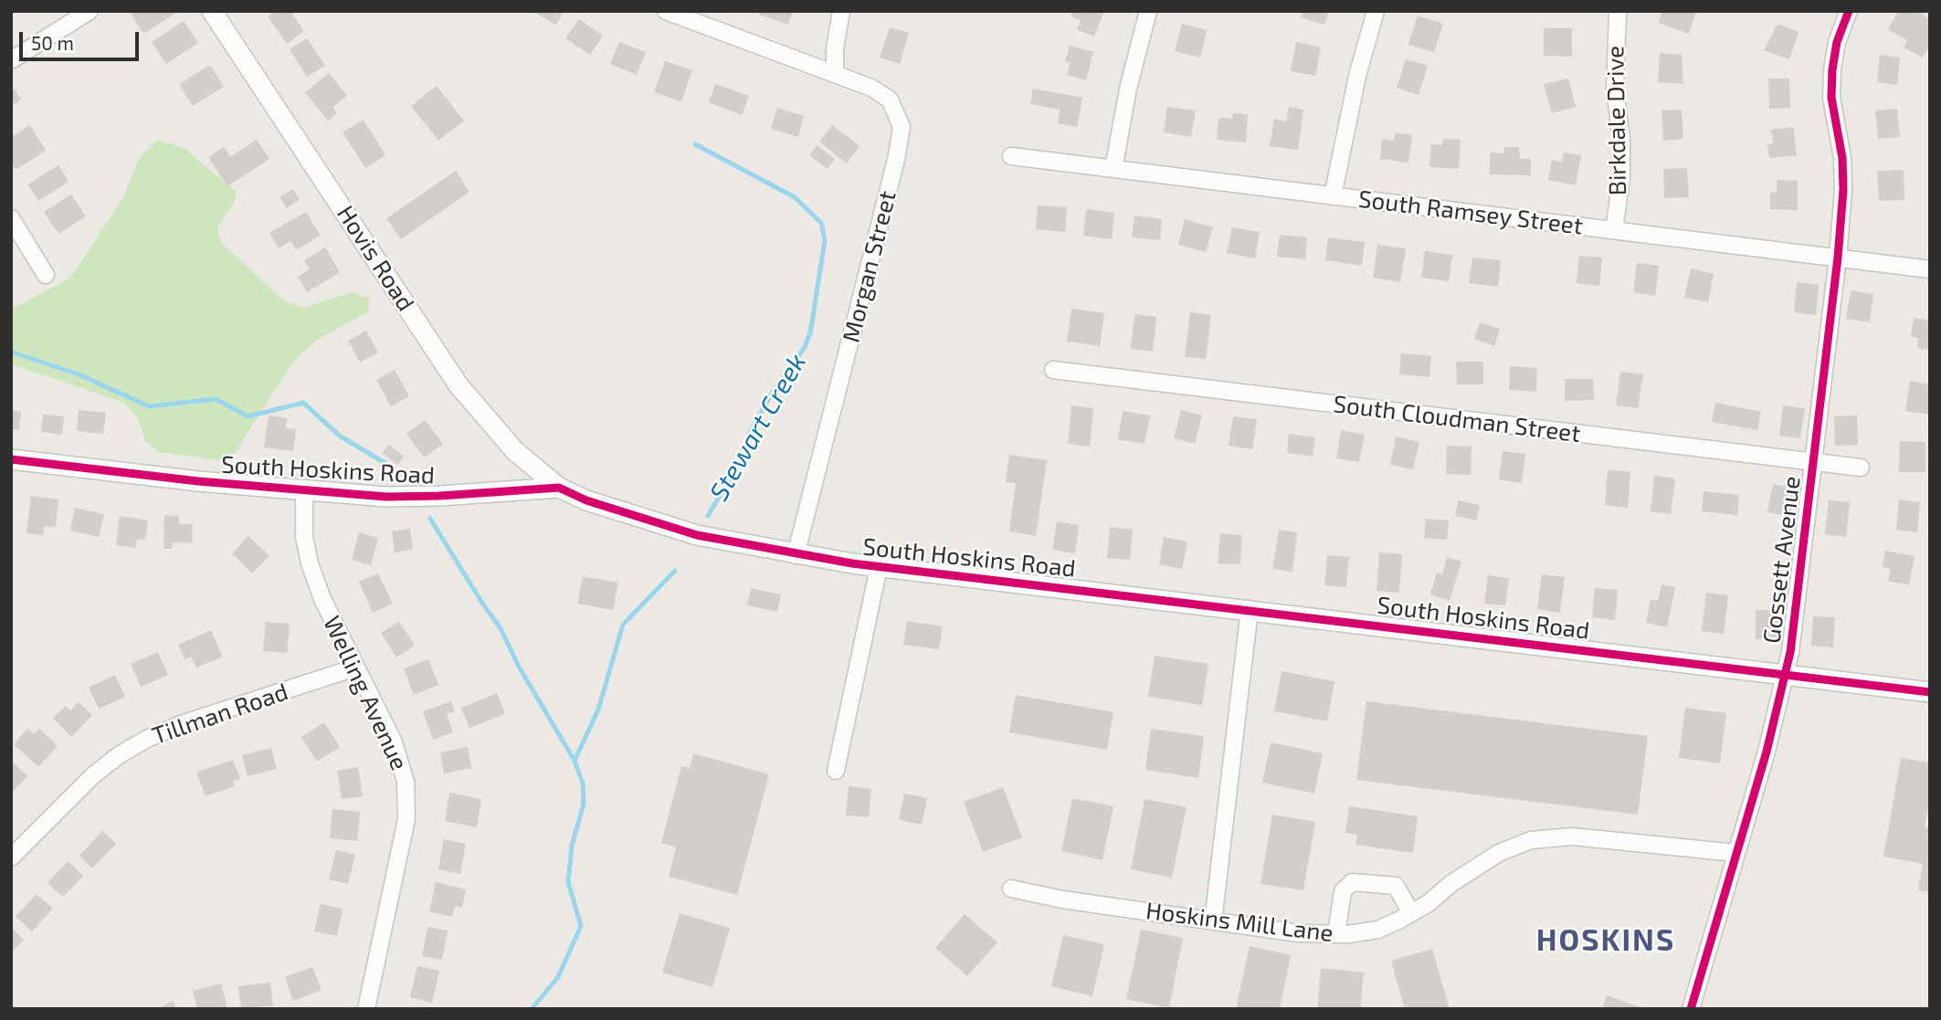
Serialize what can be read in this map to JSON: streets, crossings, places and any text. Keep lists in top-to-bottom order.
{
  "streets": {
    "street": [
      "Birkdale Drive",
      "South Ramsey Street",
      "Hovis Road",
      "Morgan Street",
      "South Cloudman Street",
      "South Hoskins Road",
      "Gossett Avenue",
      "Welling Avenue",
      "Tillman Road",
      "Hoskins Mill Lane"
    ]
  },
  "crossings": [
    ["Birkdale Drive", "South Ramsey Street"],
    ["South Ramsey Street", "Gossett Avenue"],
    ["Hovis Road", "South Hoskins Road"],
    ["Morgan Street", "South Hoskins Road"],
    ["South Cloudman Street", "Gossett Avenue"],
    ["South Hoskins Road", "Gossett Avenue"],
    ["South Hoskins Road", "Welling Avenue"],
    ["Gossett Avenue", "Hoskins Mill Lane"],
    ["Welling Avenue", "Tillman Road"]
  ],
  "districts": ["HOSKINS"],
  "water": ["Stewart Creek"],
  "scale_bar": "50 m"
}
